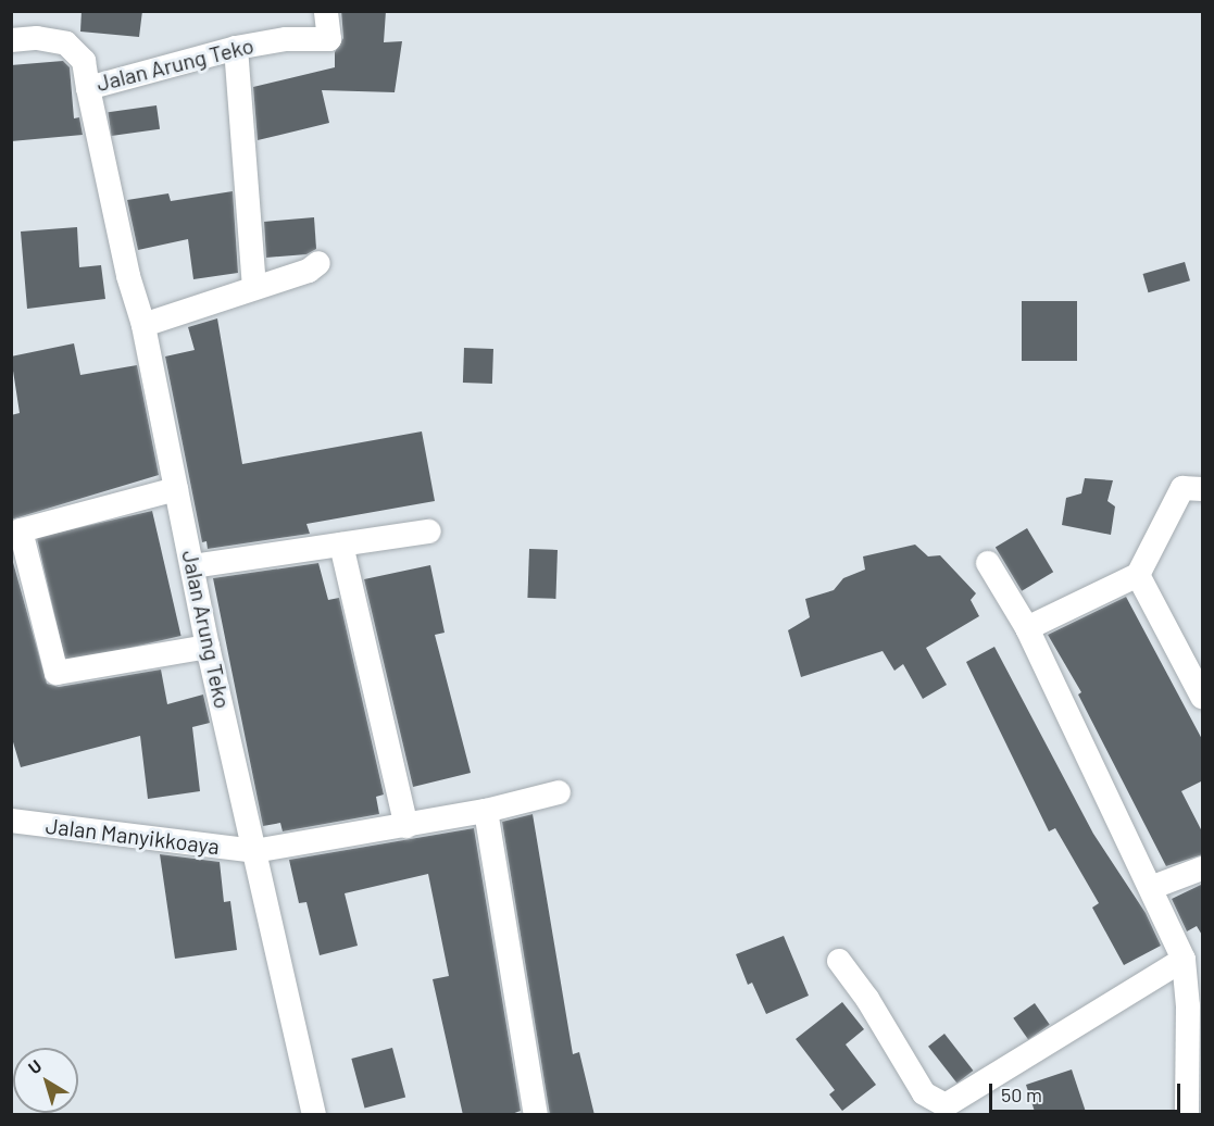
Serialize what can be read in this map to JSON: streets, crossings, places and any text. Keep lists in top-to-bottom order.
{
  "streets": {
    "street": ["Jalan Arung Teko", "Jalan Manyikkoaya"]
  },
  "crossings": [
    ["Jalan Arung Teko", "Jalan Manyikkoaya"]
  ],
  "scale_bar": "50 m",
  "north": "top left"
}
